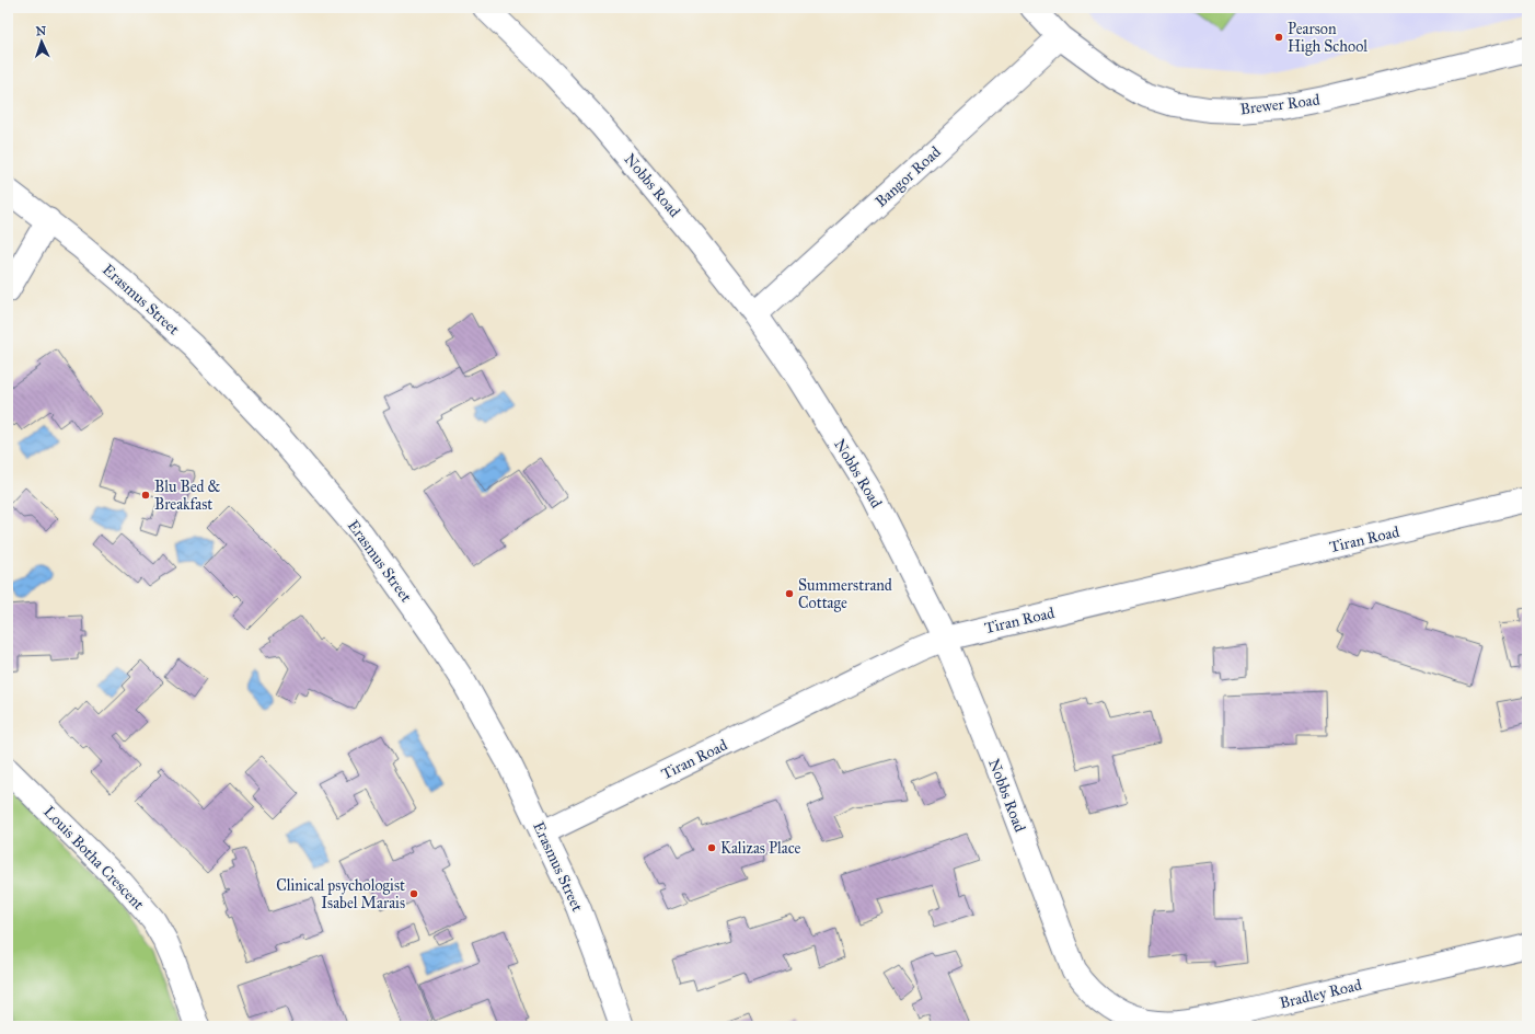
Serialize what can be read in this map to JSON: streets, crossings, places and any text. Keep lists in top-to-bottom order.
{
  "streets": {
    "street": [
      "Brewer Road",
      "Bangor Road",
      "Nobbs Road",
      "Erasmus Street",
      "Tiran Road",
      "Louis Botha Crescent",
      "Bradley Road"
    ]
  },
  "crossings": [
    ["Brewer Road", "Bangor Road"],
    ["Bangor Road", "Nobbs Road"],
    ["Nobbs Road", "Tiran Road"],
    ["Nobbs Road", "Bradley Road"],
    ["Erasmus Street", "Tiran Road"]
  ],
  "places": [
    "Pearson High School",
    "Blu Bed & Breakfast",
    "Summerstrand Cottage",
    "Kalizas Place",
    "Clinical psychologist Isabel Marais"
  ],
  "north": "top"
}
